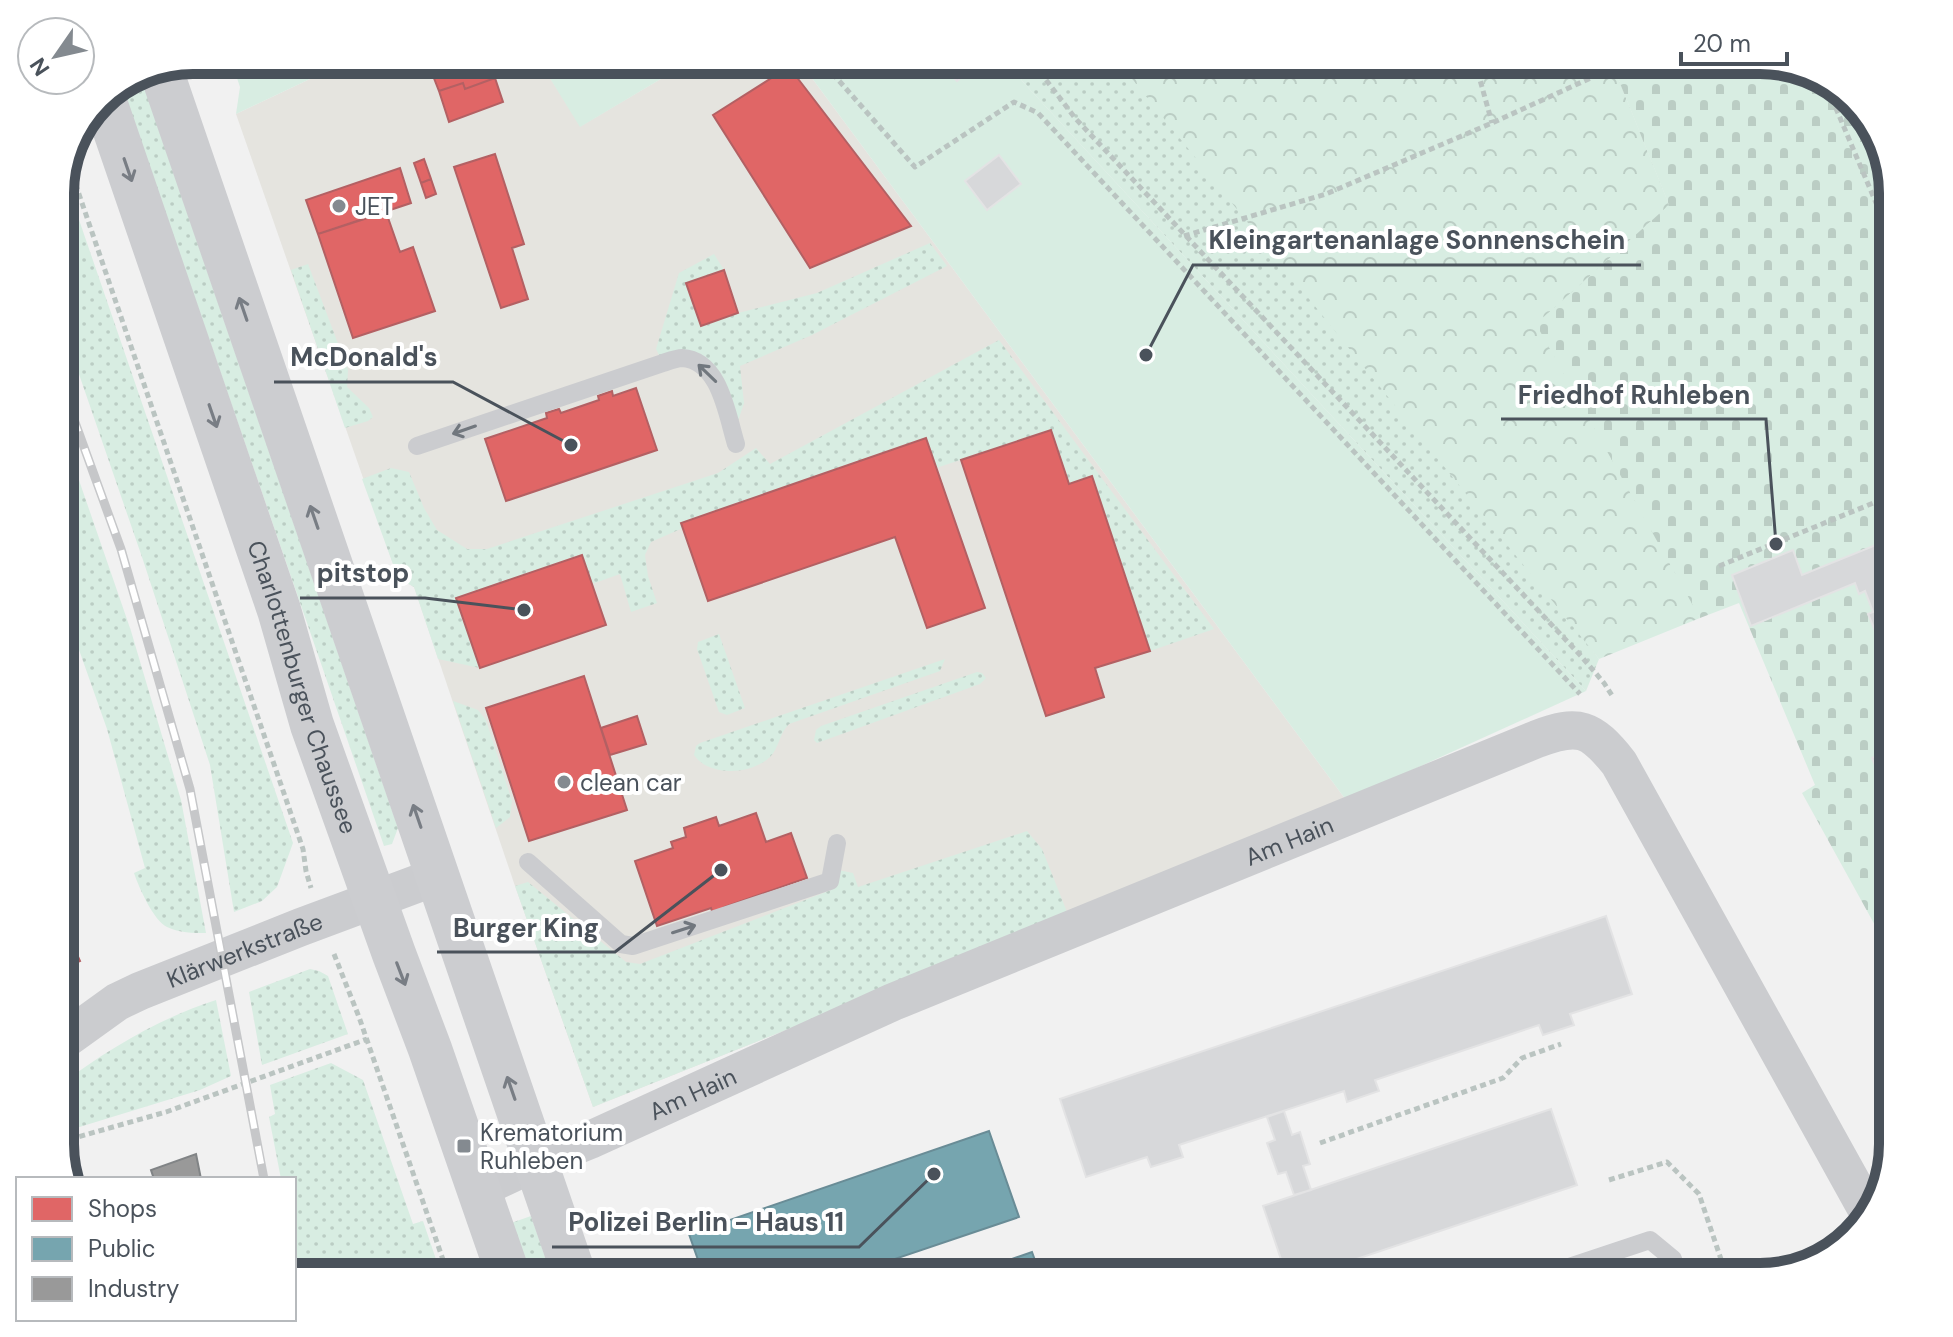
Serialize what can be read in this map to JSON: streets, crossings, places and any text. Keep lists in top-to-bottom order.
{
  "streets": {
    "main road": ["Charlottenburger Chaussee"],
    "street": ["Am Hain", "Klärwerkstraße"]
  },
  "crossings": [
    ["Charlottenburger Chaussee", "Am Hain"],
    ["Charlottenburger Chaussee", "Klärwerkstraße"]
  ],
  "places": {
    "other": [
      "JET",
      "Kleingartenanlage Sonnenschein",
      "McDonald's",
      "Friedhof Ruhleben",
      "pitstop",
      "clean car",
      "Burger King",
      "Polizei Berlin - Haus 11"
    ],
    "transit": ["Krematorium Ruhleben"]
  },
  "legend": ["Shops", "Public", "Industry"],
  "scale_bar": "20 m",
  "north": "bottom left"
}
